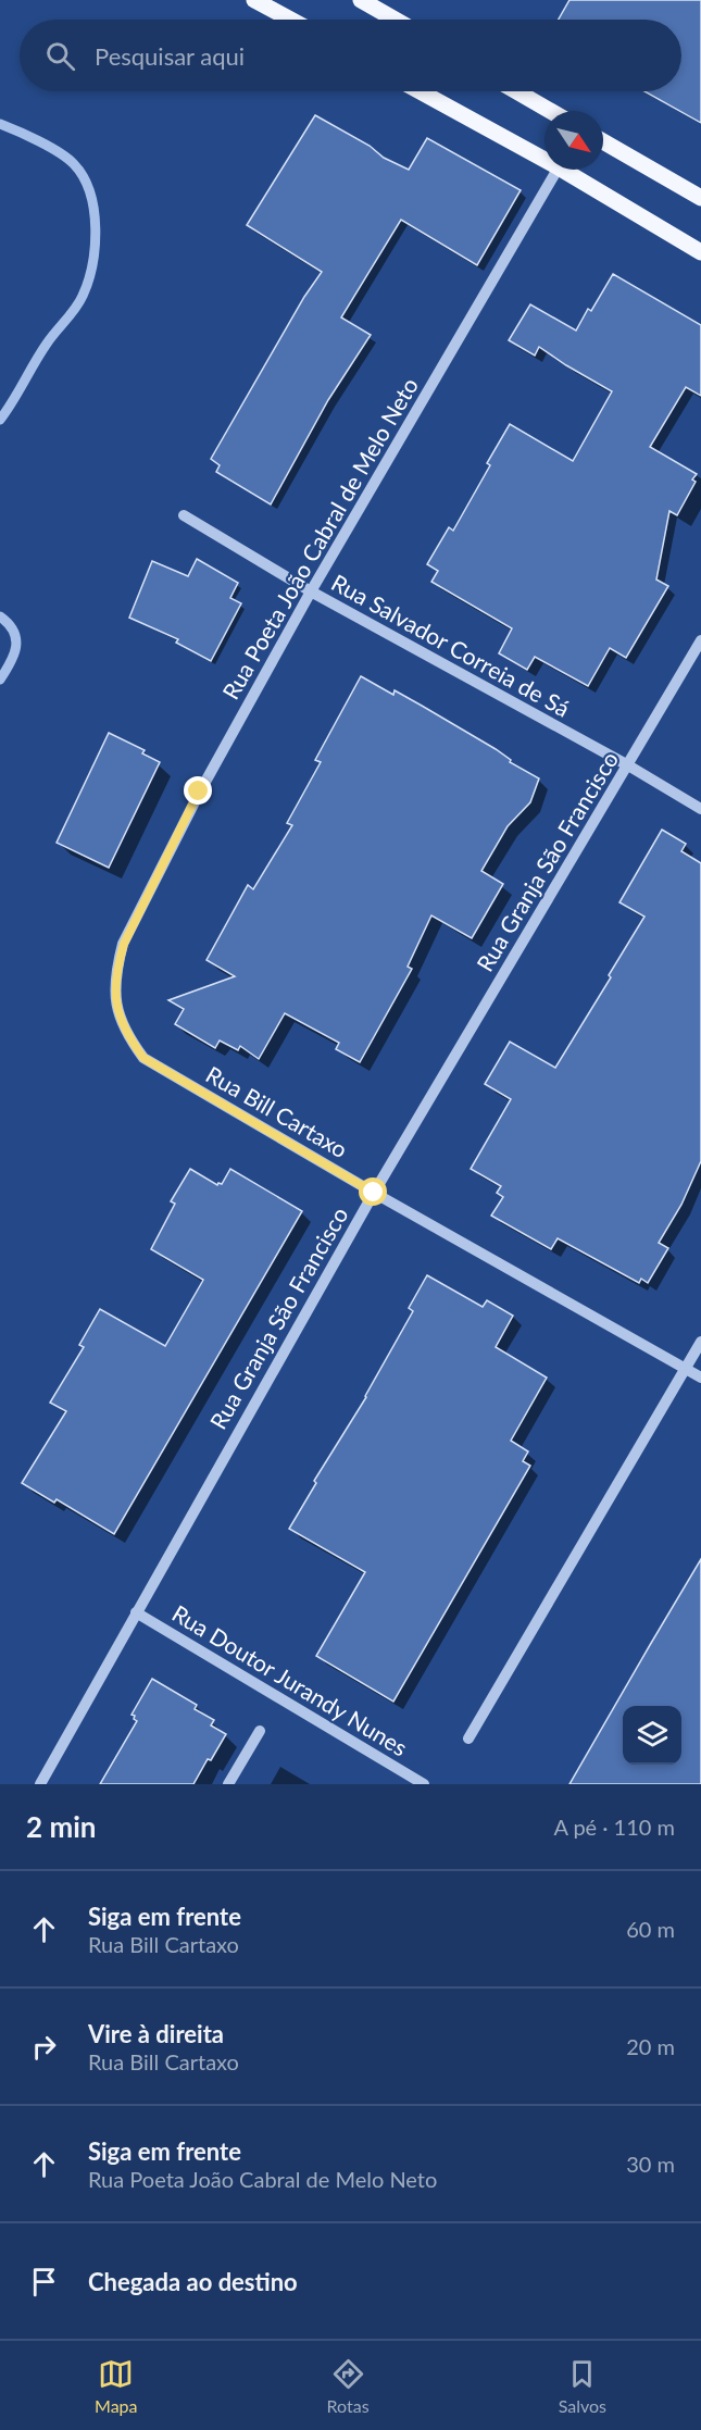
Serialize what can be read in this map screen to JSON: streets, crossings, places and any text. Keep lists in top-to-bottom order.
{
  "streets": {
    "street": [
      "Rua Poeta João Cabral de Melo Neto",
      "Rua Salvador Correia de Sá",
      "Rua Granja São Francisco",
      "Rua Bill Cartaxo",
      "Rua Doutor Jurandy Nunes"
    ]
  },
  "crossings": [
    ["Rua Poeta João Cabral de Melo Neto", "Rua Salvador Correia de Sá"],
    ["Rua Poeta João Cabral de Melo Neto", "Rua Bill Cartaxo"],
    ["Rua Salvador Correia de Sá", "Rua Granja São Francisco"],
    ["Rua Granja São Francisco", "Rua Bill Cartaxo"],
    ["Rua Granja São Francisco", "Rua Doutor Jurandy Nunes"]
  ],
  "north": "bottom right",
  "page": {
    "search": "Pesquisar aqui",
    "heading": ["2 min", "A pé · 110 m"],
    "list": [
      ["Siga em frente", "Rua Bill Cartaxo", "60 m"],
      ["Vire à direita", "Rua Bill Cartaxo", "20 m"],
      ["Siga em frente", "Rua Poeta João Cabral de Melo Neto", "30 m"],
      "Chegada ao destino"
    ],
    "nav": ["Mapa", "Rotas", "Salvos"]
  }
}
